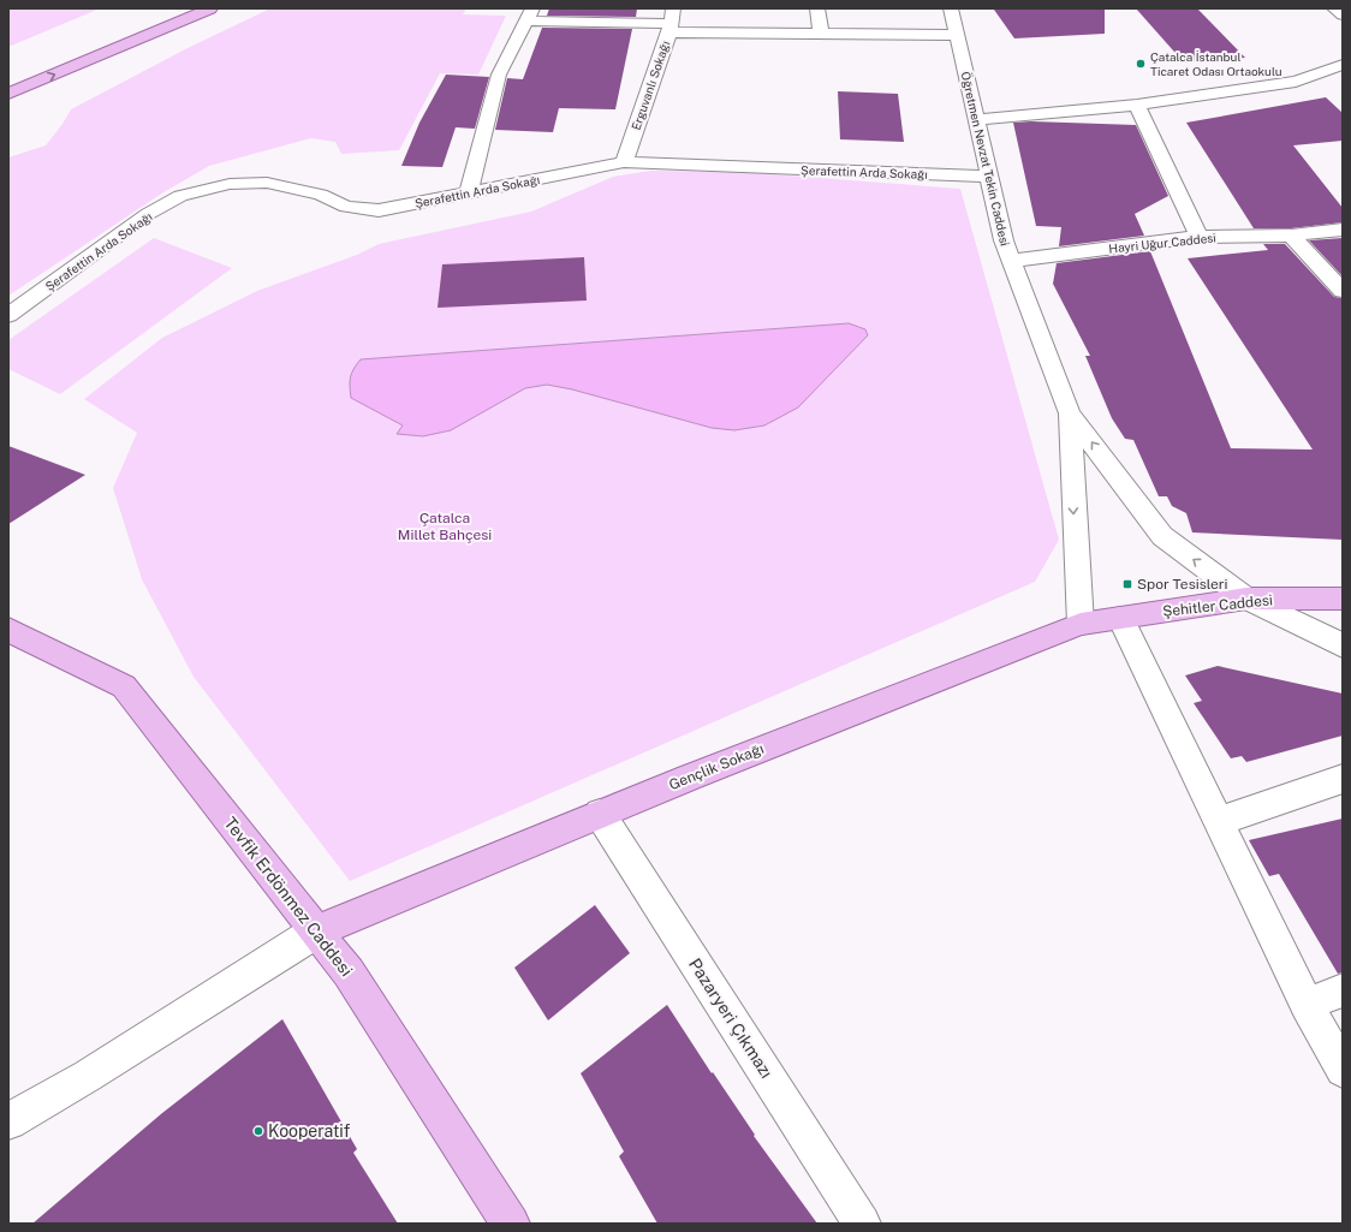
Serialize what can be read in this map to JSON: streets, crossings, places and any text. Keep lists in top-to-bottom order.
{
  "streets": {
    "main road": ["Şehitler Caddesi", "Gençlik Sokağı", "Tevfik Erdönmez Caddesi"],
    "street": [
      "Erguvanlı Sokağı",
      "Öğretmen Nevzat Tekin Caddesi",
      "Şerafettin Arda Sokağı",
      "Hayri Uğur Caddesi",
      "Pazaryeri Çıkmazı"
    ]
  },
  "crossings": [
    ["Erguvanlı Sokağı", "Şerafettin Arda Sokağı"],
    ["Öğretmen Nevzat Tekin Caddesi", "Şerafettin Arda Sokağı"],
    ["Öğretmen Nevzat Tekin Caddesi", "Hayri Uğur Caddesi"],
    ["Şehitler Caddesi", "Gençlik Sokağı"],
    ["Gençlik Sokağı", "Tevfik Erdönmez Caddesi"],
    ["Gençlik Sokağı", "Pazaryeri Çıkmazı"]
  ],
  "parks": ["Çatalca Millet Bahçesi"],
  "places": {
    "other": ["Çatalca İstanbul Ticaret Odası Ortaokulu", "Kooperatif"],
    "transit": ["Spor Tesisleri"]
  }
}
